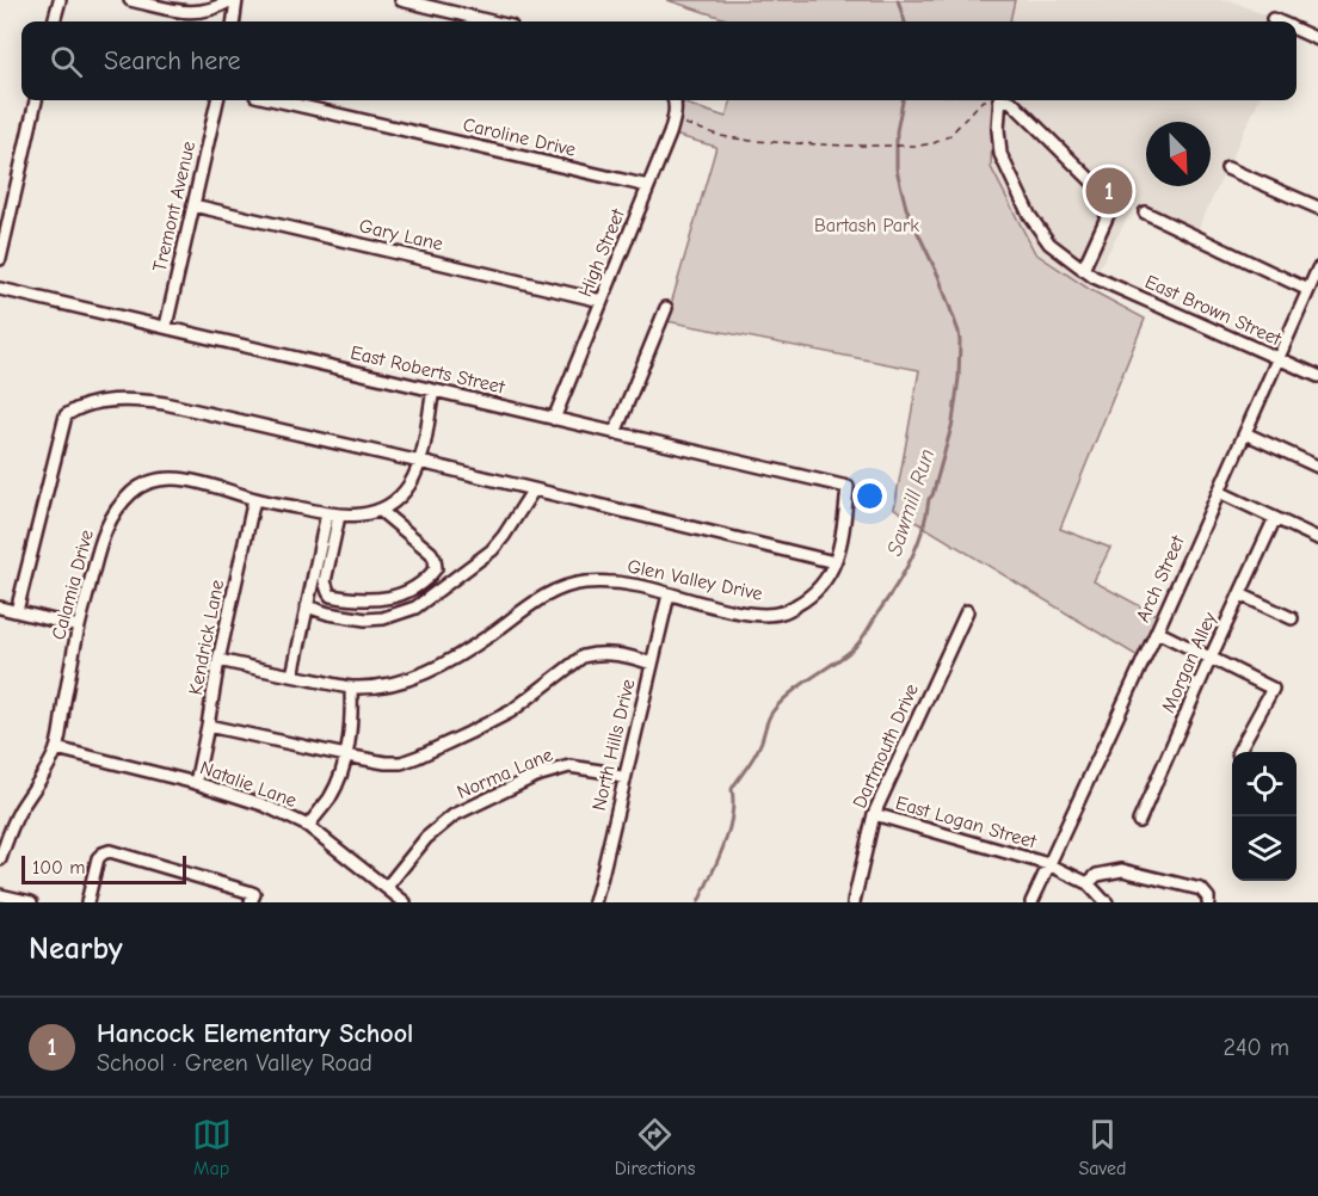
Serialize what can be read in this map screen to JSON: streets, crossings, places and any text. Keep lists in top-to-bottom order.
{
  "streets": {
    "street": [
      "Caroline Drive",
      "Tremont Avenue",
      "Gary Lane",
      "High Street",
      "East Brown Street",
      "East Roberts Street",
      "Arch Street",
      "Glen Valley Drive",
      "Calamia Drive",
      "Kendrick Lane",
      "Morgan Alley",
      "North Hills Drive",
      "Dartmouth Drive",
      "Norma Lane",
      "Natalie Lane",
      "East Logan Street"
    ]
  },
  "crossings": [
    ["Caroline Drive", "High Street"],
    ["Tremont Avenue", "Gary Lane"],
    ["Tremont Avenue", "East Roberts Street"],
    ["Gary Lane", "High Street"],
    ["High Street", "East Roberts Street"],
    ["East Brown Street", "Arch Street"],
    ["East Roberts Street", "Glen Valley Drive"],
    ["Arch Street", "East Logan Street"],
    ["Glen Valley Drive", "Kendrick Lane"],
    ["Glen Valley Drive", "North Hills Drive"],
    ["Calamia Drive", "Kendrick Lane"],
    ["Calamia Drive", "Natalie Lane"],
    ["Kendrick Lane", "Natalie Lane"],
    ["North Hills Drive", "Norma Lane"],
    ["Dartmouth Drive", "East Logan Street"],
    ["Norma Lane", "Natalie Lane"]
  ],
  "water": ["Sawmill Run"],
  "parks": ["Bartash Park"],
  "scale_bar": "100 m",
  "north": "bottom right",
  "page": {
    "search": "Search here",
    "pins": "1",
    "scale": "100 m",
    "heading": "Nearby",
    "list": [
      {
        "mark": "1",
        "name": "Hancock Elementary School",
        "note": "School · Green Valley Road",
        "value": "240 m"
      }
    ],
    "nav": ["Map", "Directions", "Saved"]
  }
}
